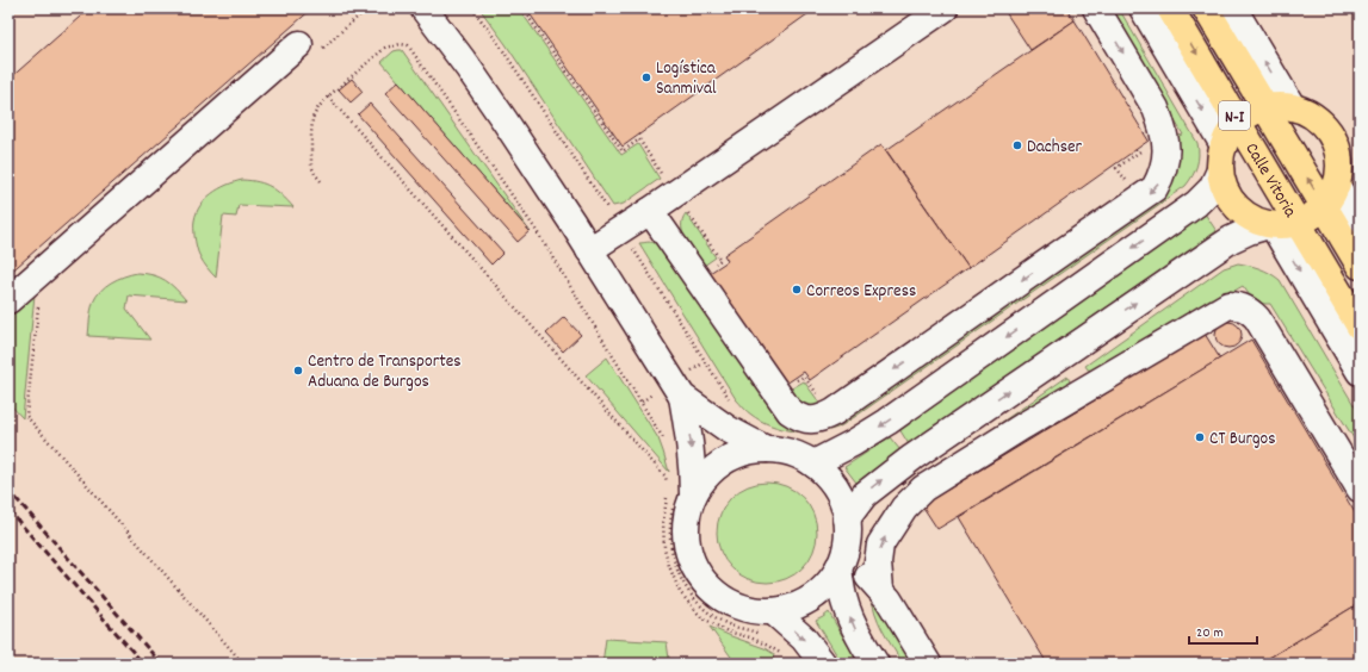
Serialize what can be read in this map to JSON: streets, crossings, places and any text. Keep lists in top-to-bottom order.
{
  "streets": {
    "highway": ["N-I", "Calle Vitoria"]
  },
  "places": [
    "Logística Sanmival",
    "Dachser",
    "Correos Express",
    "Centro de Transportes Aduana de Burgos",
    "CT Burgos"
  ],
  "scale_bar": "20 m"
}
